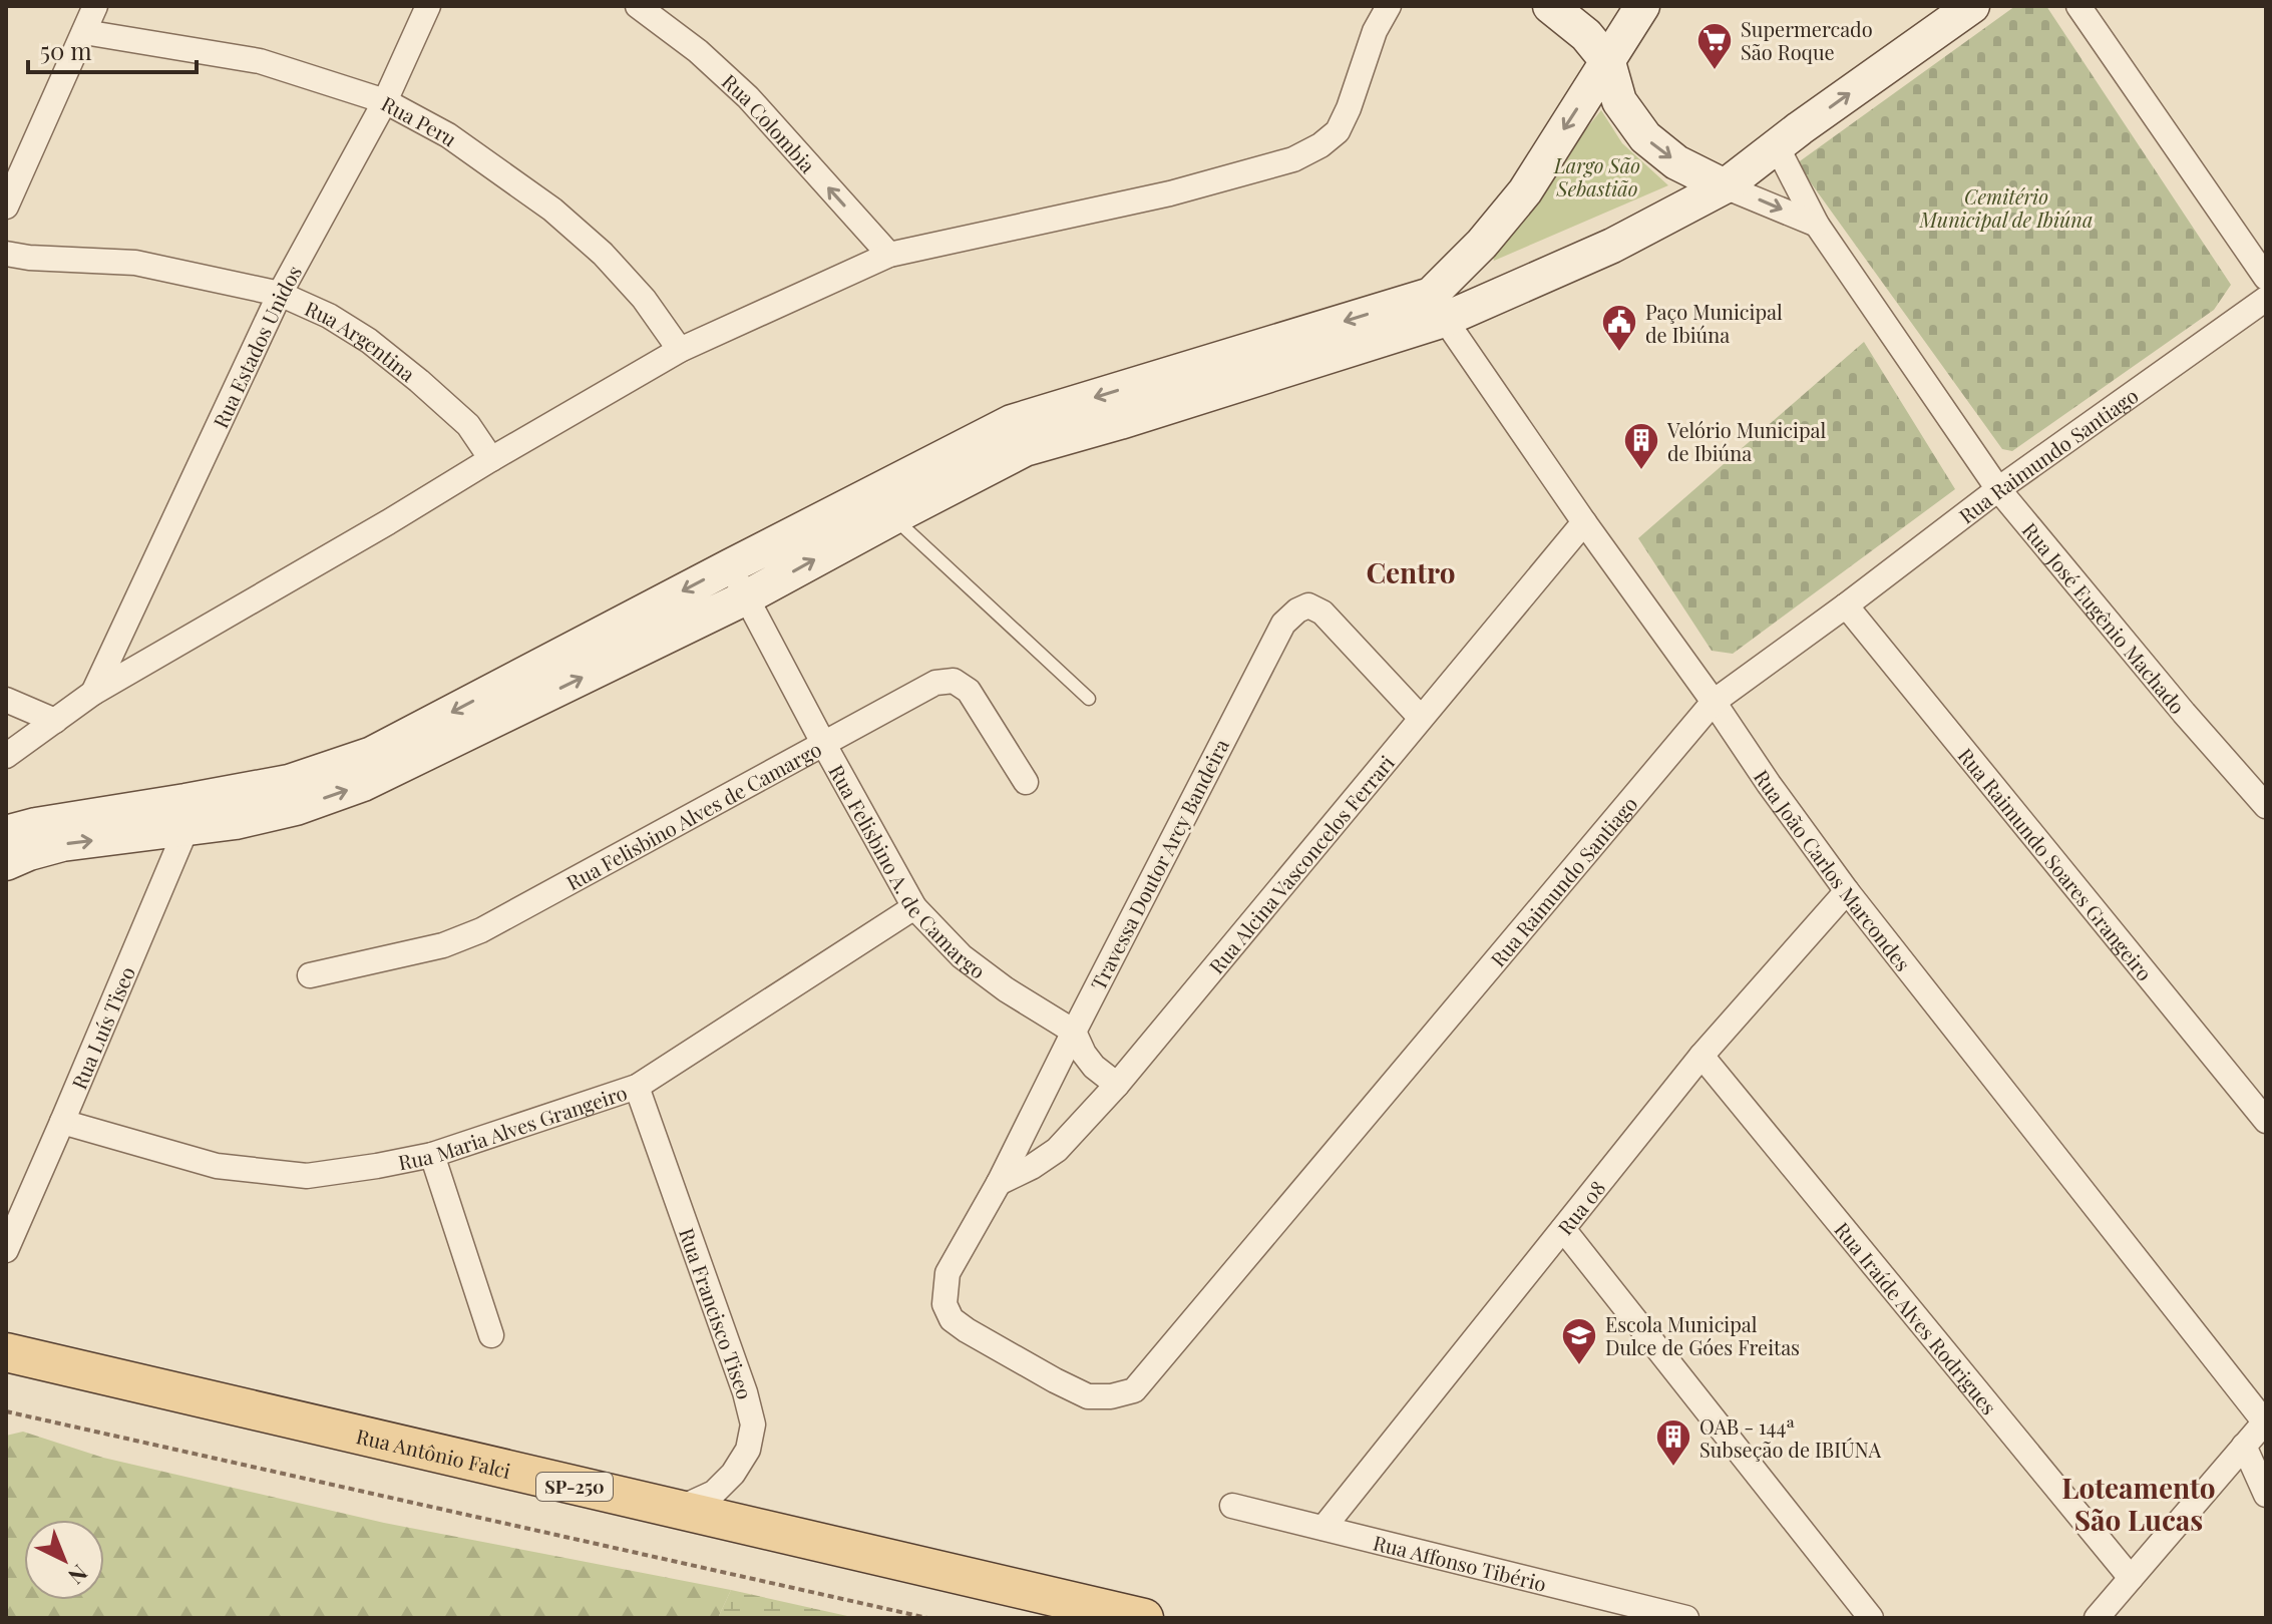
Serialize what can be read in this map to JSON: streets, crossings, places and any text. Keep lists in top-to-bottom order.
{
  "streets": {
    "main road": ["Rua Antônio Falci", "SP-250"],
    "street": [
      "Rua Peru",
      "Rua Colombia",
      "Rua Argentina",
      "Rua Estados Unidos",
      "Rua Raimundo Santiago",
      "Rua José Eugênio Machado",
      "Rua Felisbino Alves de Camargo",
      "Rua Alcina Vasconcelos Ferrari",
      "Rua Raimundo Soares Grangeiro",
      "Travessa Doutor Arcy Bandeira",
      "Rua Felisbino A. de Camargo",
      "Rua João Carlos Marcondes",
      "Rua Luís Tiseo",
      "Rua Maria Alves Grangeiro",
      "Rua 08",
      "Rua Francisco Tiseo",
      "Rua Iraíde Alves Rodrigues",
      "Rua Affonso Tibério"
    ]
  },
  "crossings": [
    ["Rua Peru", "Rua Estados Unidos"],
    ["Rua Argentina", "Rua Estados Unidos"],
    ["Rua Raimundo Santiago", "Rua José Eugênio Machado"],
    ["Rua Raimundo Santiago", "Rua Raimundo Soares Grangeiro"],
    ["Rua Raimundo Santiago", "Travessa Doutor Arcy Bandeira"],
    ["Rua Raimundo Santiago", "Rua João Carlos Marcondes"],
    ["Rua Felisbino Alves de Camargo", "Rua Felisbino A. de Camargo"],
    ["Rua Alcina Vasconcelos Ferrari", "Travessa Doutor Arcy Bandeira"],
    ["Rua Alcina Vasconcelos Ferrari", "Rua Felisbino A. de Camargo"],
    ["Rua Alcina Vasconcelos Ferrari", "Rua João Carlos Marcondes"],
    ["Travessa Doutor Arcy Bandeira", "Rua Felisbino A. de Camargo"],
    ["Rua Felisbino A. de Camargo", "Rua Maria Alves Grangeiro"],
    ["Rua João Carlos Marcondes", "Rua 08"],
    ["Rua Luís Tiseo", "Rua Maria Alves Grangeiro"],
    ["Rua Maria Alves Grangeiro", "Rua Francisco Tiseo"],
    ["Rua 08", "Rua Iraíde Alves Rodrigues"],
    ["Rua 08", "Rua Affonso Tibério"],
    ["Rua Francisco Tiseo", "Rua Antônio Falci"]
  ],
  "one_way": ["Rua Colombia"],
  "districts": ["Centro", "Loteamento São Lucas"],
  "parks": ["Largo São Sebastião", "Cemitério Municipal de Ibiúna"],
  "places": {
    "supermarket": ["Supermercado São Roque"],
    "public building": ["Paço Municipal de Ibiúna"],
    "building": ["Velório Municipal de Ibiúna", "OAB - 144ª Subseção de IBIÚNA"],
    "school or university": ["Escola Municipal Dulce de Góes Freitas"]
  },
  "scale_bar": "50 m",
  "north": "bottom right"
}
